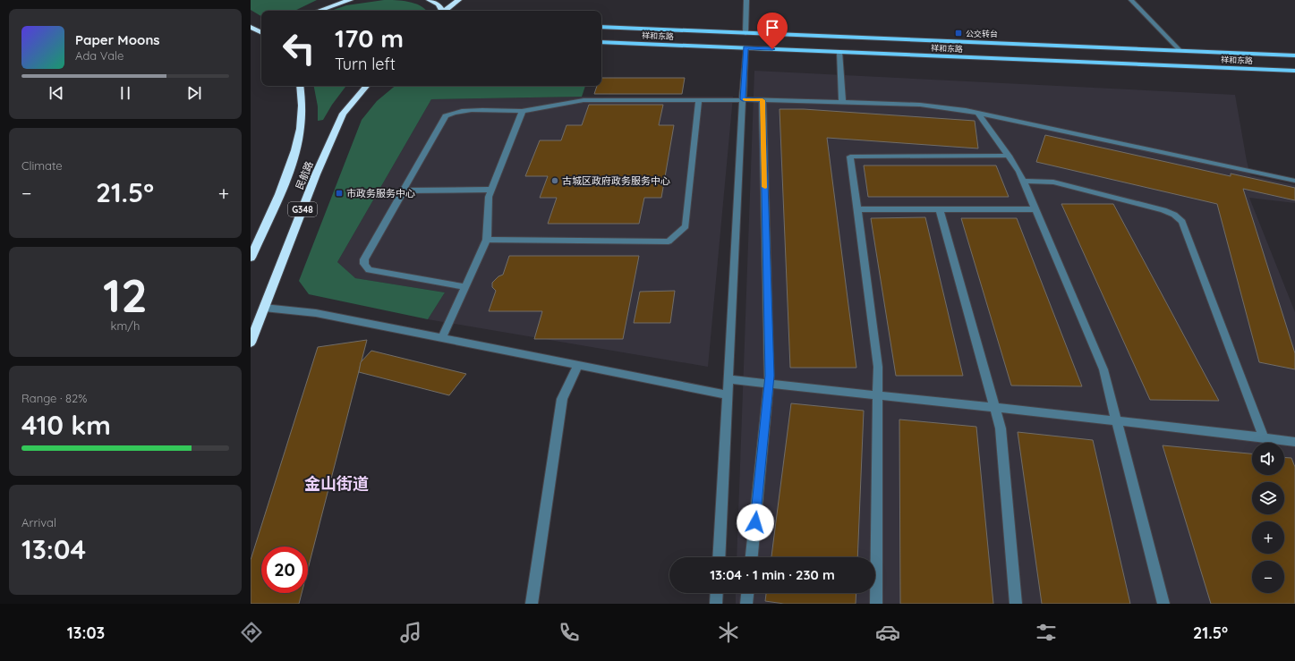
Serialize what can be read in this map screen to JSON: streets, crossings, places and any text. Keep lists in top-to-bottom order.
{
  "streets": {
    "highway": ["民航路", "G348"],
    "main road": ["祥和东路"]
  },
  "districts": ["金山街道"],
  "places": {
    "transit": ["公交转台", "市政务服务中心"],
    "other": ["古城区政府政务服务中心"]
  },
  "page": {
    "turn": ["170 m", "Turn left"],
    "song": ["Paper Moons", "Ada Vale"],
    "tile": [
      "Climate",
      ["12", "km/h"],
      ["Range · 82%", "410 km"],
      ["Arrival", "13:04"]
    ],
    "heat": ["−", "21.5°", "+"],
    "map_buttons": ["+", "−"],
    "limit": "20",
    "trip": "13:04 · 1 min · 230 m",
    "tabs": ["13:03", "21.5°"]
  }
}
